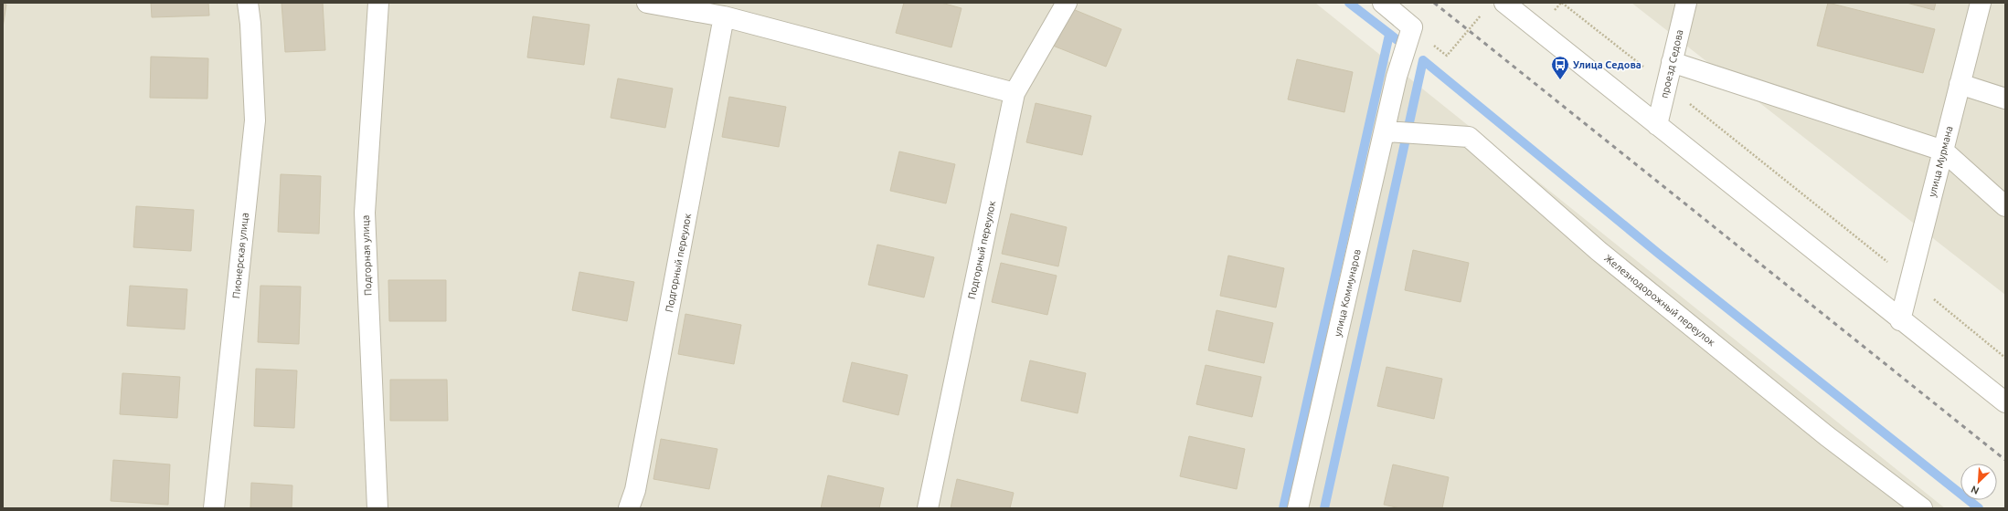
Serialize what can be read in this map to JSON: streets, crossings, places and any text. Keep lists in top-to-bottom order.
{
  "streets": {
    "street": [
      "проезд Седова",
      "улица Мурмана",
      "Подгорный переулок",
      "Пионерская улица",
      "Подгорная улица",
      "улица Коммунаров",
      "Железнодорожный переулок"
    ]
  },
  "crossings": [
    ["улица Коммунаров", "Железнодорожный переулок"]
  ],
  "places": {
    "bus stop": ["Улица Седова"]
  },
  "north": "bottom left"
}
